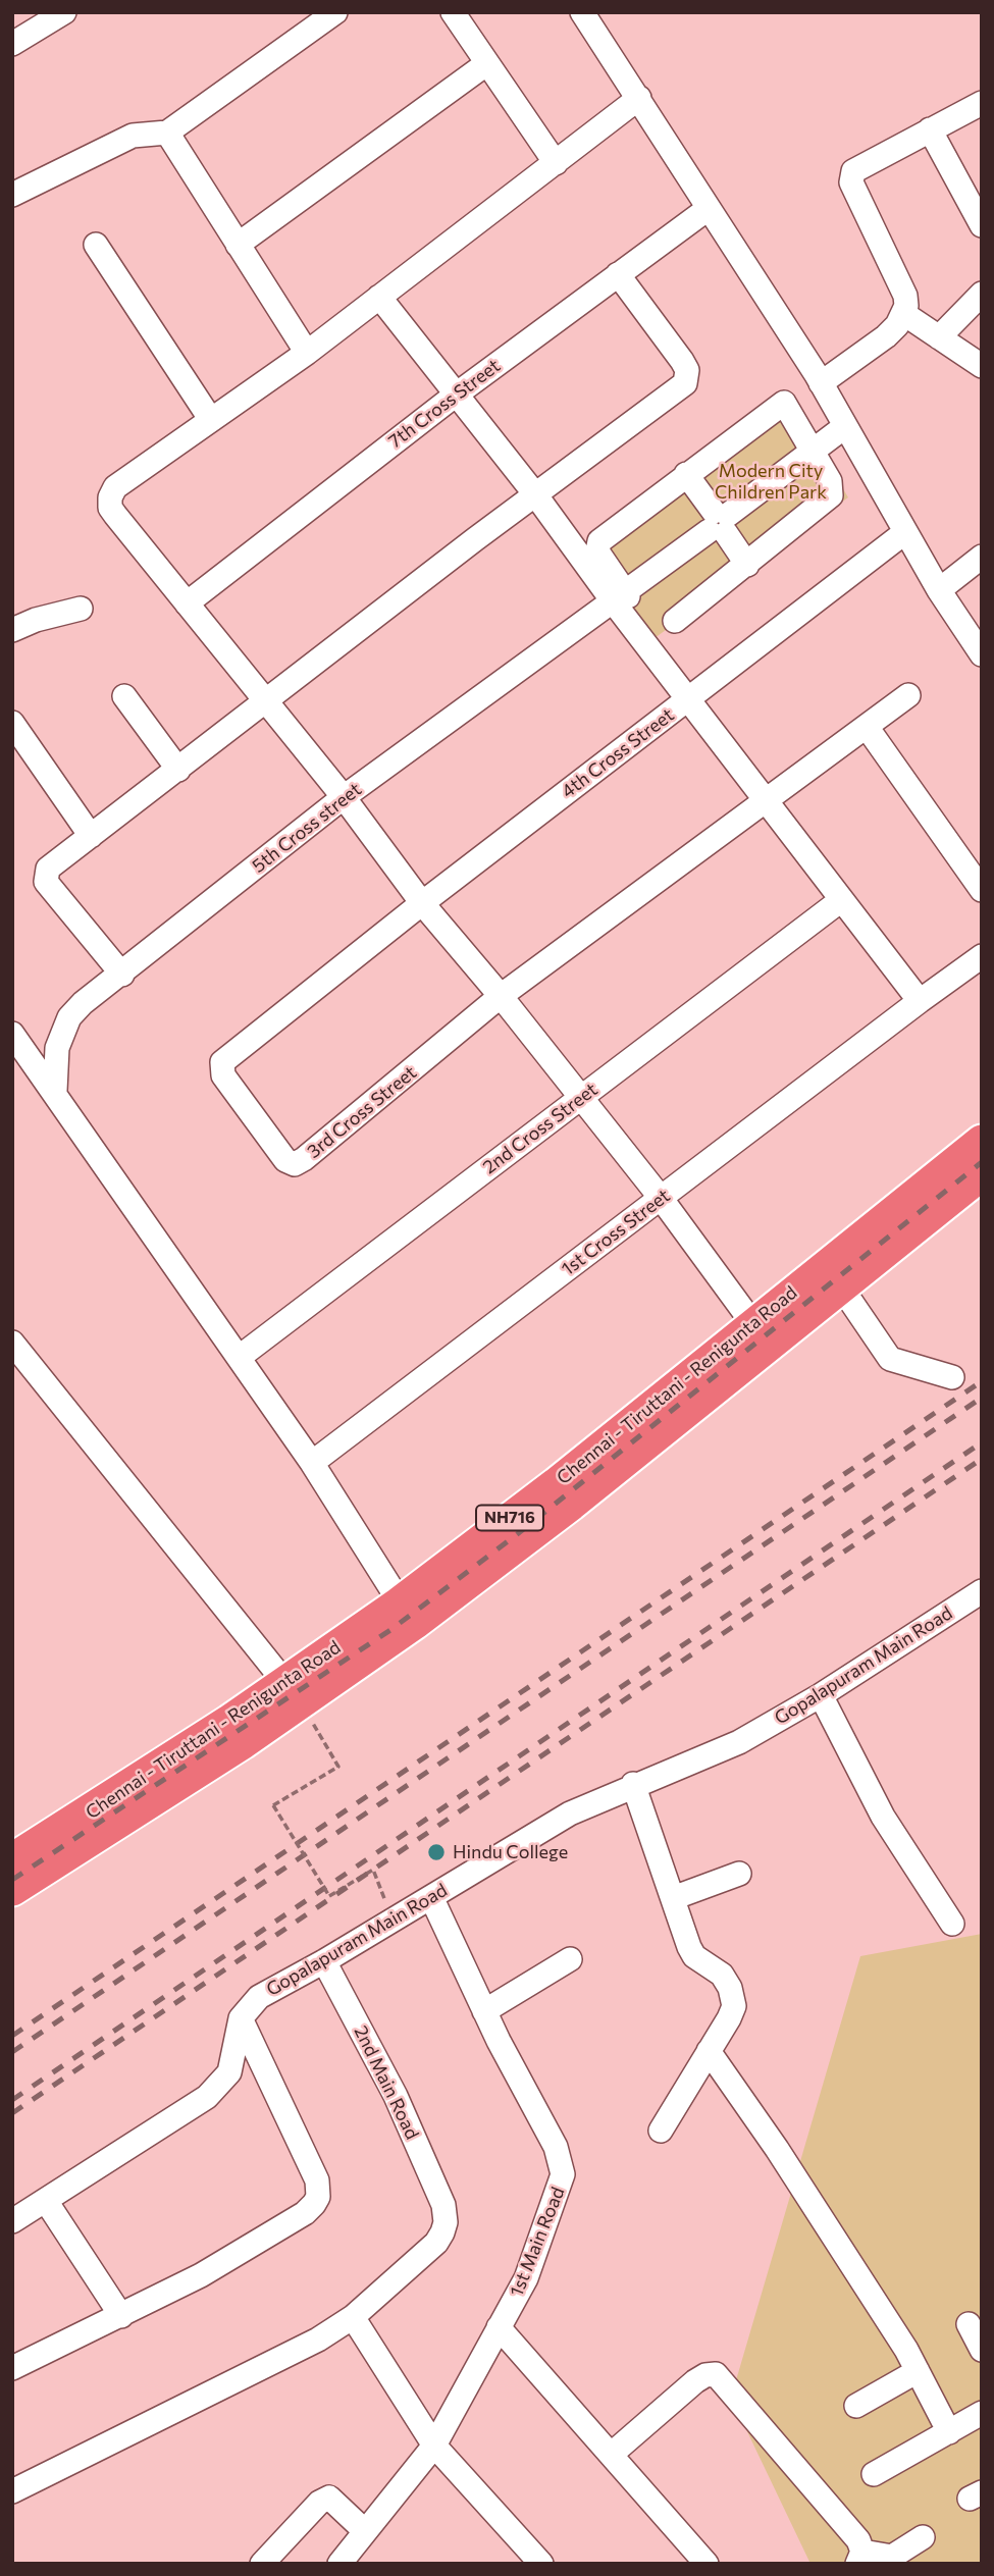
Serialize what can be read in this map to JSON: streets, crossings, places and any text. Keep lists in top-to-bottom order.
{
  "streets": {
    "highway": ["Chennai - Tiruttani - Renigunta Road", "NH716"],
    "street": [
      "7th Cross Street",
      "4th Cross Street",
      "5th Cross street",
      "3rd Cross Street",
      "2nd Cross Street",
      "1st Cross Street",
      "Gopalapuram Main Road",
      "2nd Main Road",
      "1st Main Road"
    ]
  },
  "crossings": [
    ["4th Cross Street", "3rd Cross Street"],
    ["Gopalapuram Main Road", "2nd Main Road"],
    ["Gopalapuram Main Road", "1st Main Road"]
  ],
  "parks": ["Modern City Children Park"],
  "places": ["Hindu College"]
}
